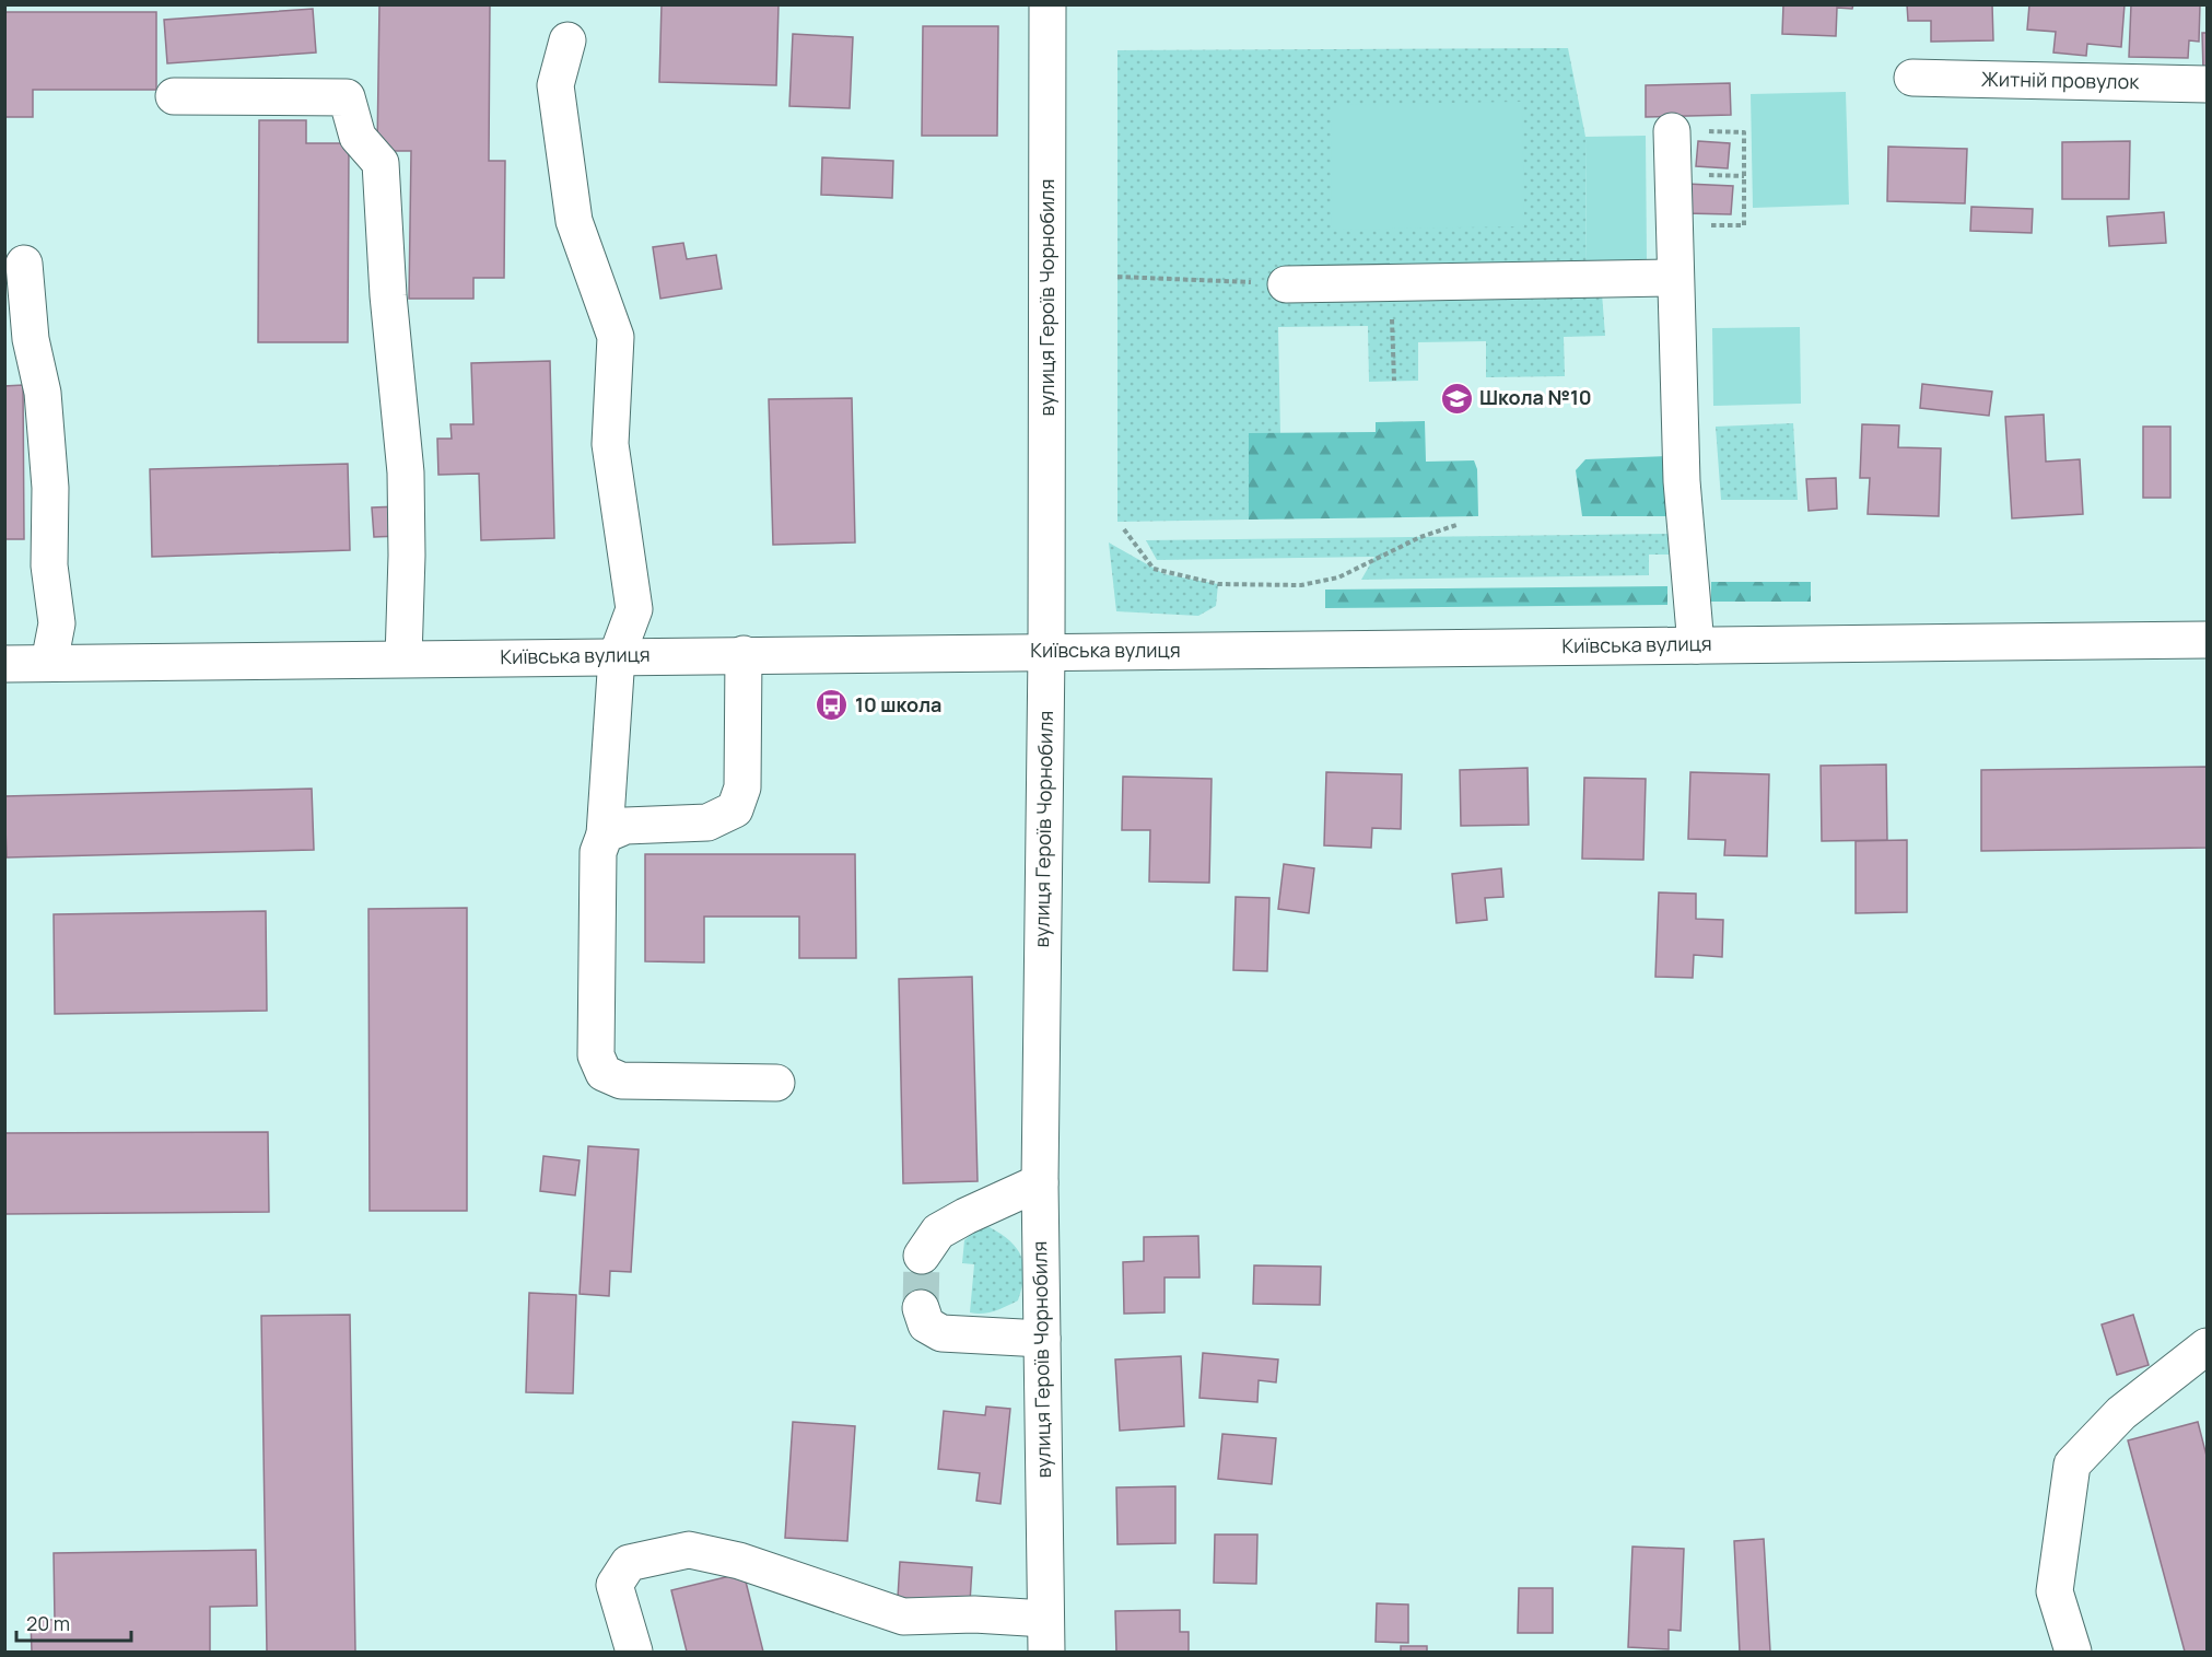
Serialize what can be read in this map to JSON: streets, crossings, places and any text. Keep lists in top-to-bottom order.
{
  "streets": {
    "street": ["Житній провулок", "вулиця Героїв Чорнобиля", "Київська вулиця"]
  },
  "crossings": [
    ["вулиця Героїв Чорнобиля", "Київська вулиця"]
  ],
  "places": {
    "school or university": ["Школа №10"],
    "bus stop": ["10 школа"]
  },
  "scale_bar": "20 m"
}
